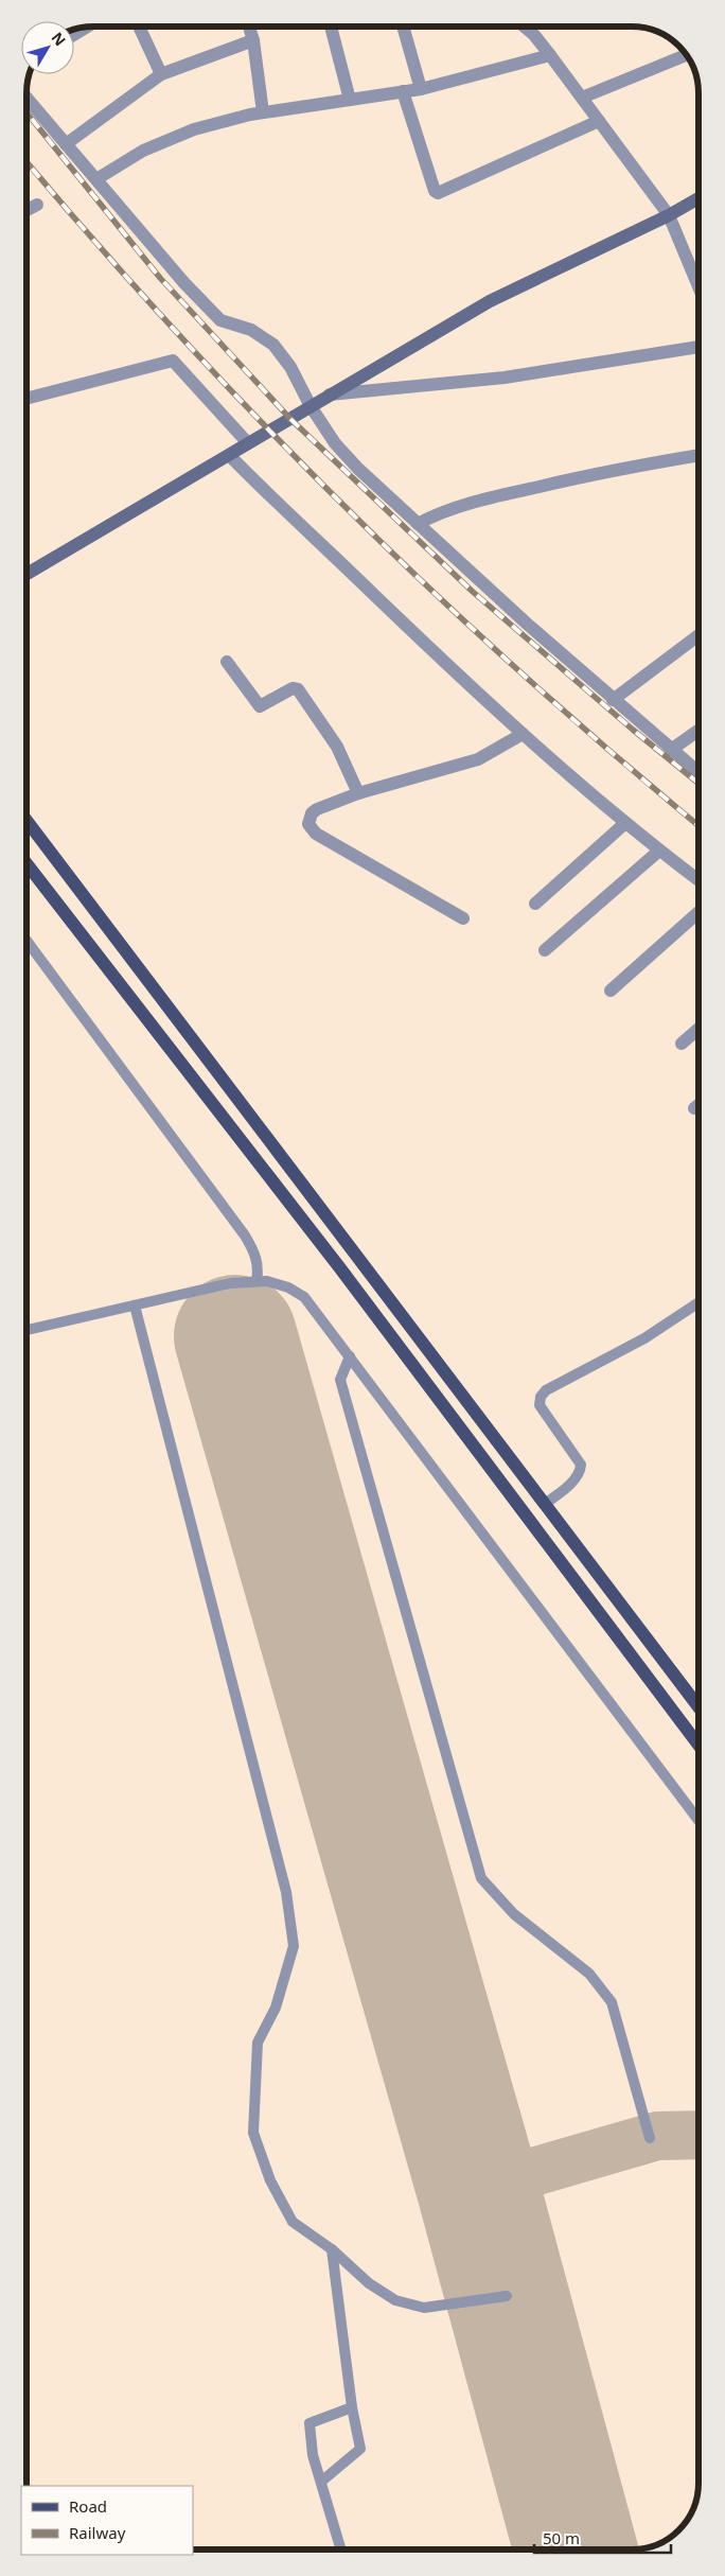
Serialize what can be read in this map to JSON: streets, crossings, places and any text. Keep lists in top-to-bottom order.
{
  "legend": ["Road", "Railway"],
  "scale_bar": "50 m",
  "north": "top right"
}
